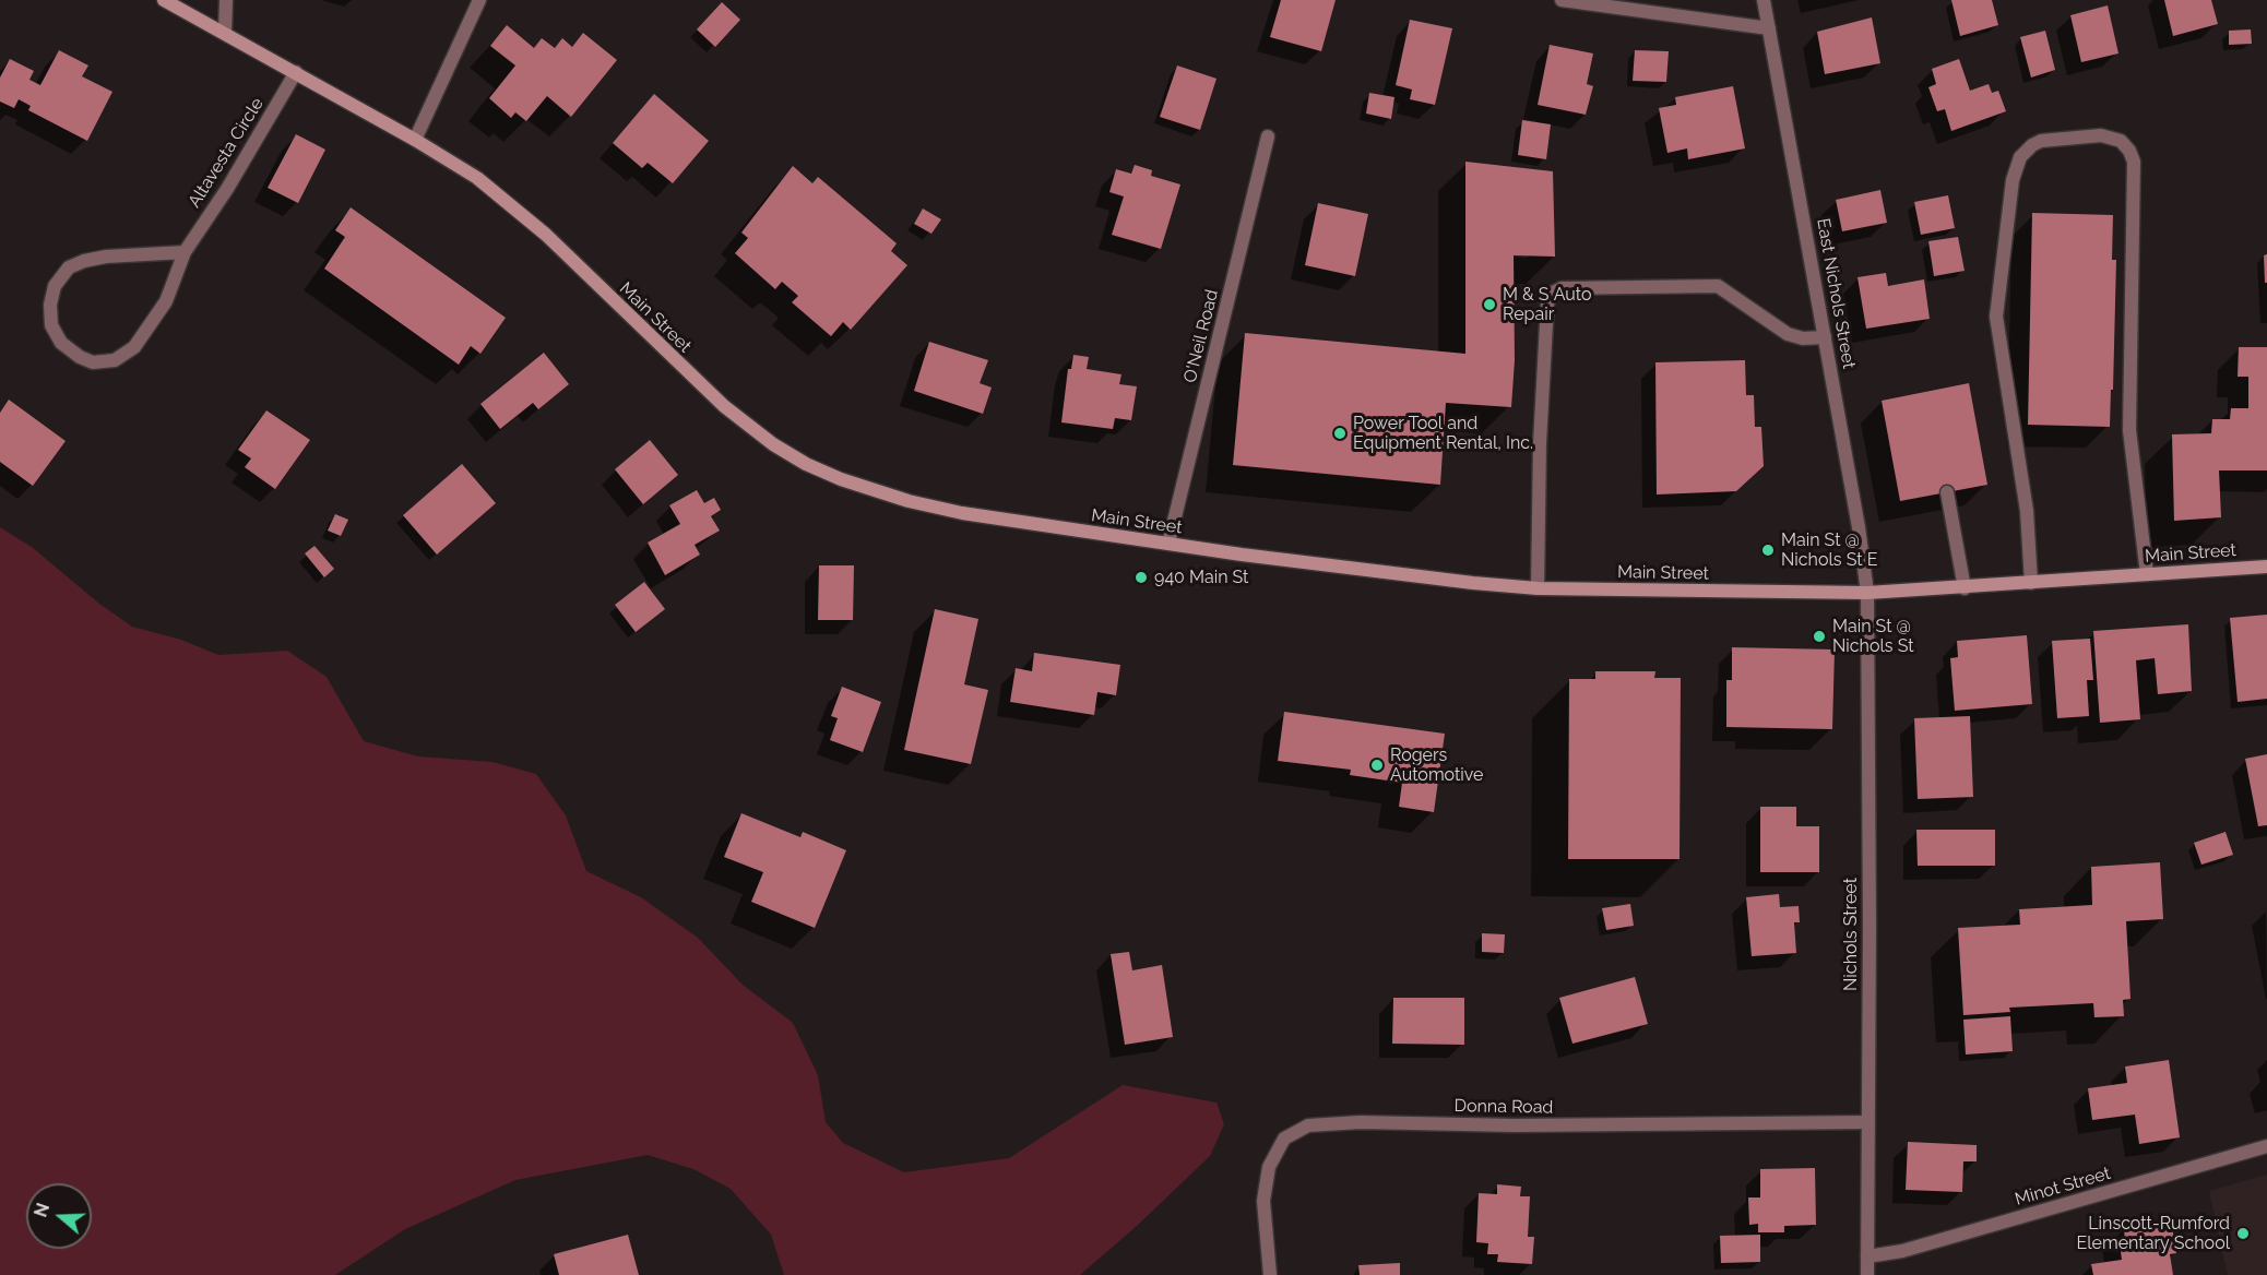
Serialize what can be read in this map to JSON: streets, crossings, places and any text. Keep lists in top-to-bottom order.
{
  "streets": {
    "main road": ["Main Street"],
    "street": [
      "Altavesta Circle",
      "East Nichols Street",
      "O'Neil Road",
      "Nichols Street",
      "Donna Road",
      "Minot Street"
    ]
  },
  "crossings": [
    ["Altavesta Circle", "Main Street"],
    ["East Nichols Street", "Main Street"],
    ["East Nichols Street", "Nichols Street"],
    ["Main Street", "O'Neil Road"],
    ["Main Street", "Nichols Street"],
    ["Nichols Street", "Donna Road"],
    ["Nichols Street", "Minot Street"]
  ],
  "places": [
    "M & S Auto Repair",
    "Power Tool and Equipment Rental, Inc.",
    "Main St @ Nichols St E",
    "940 Main St",
    "Main St @ Nichols St",
    "Rogers Automotive",
    "Linscott-Rumford Elementary School"
  ],
  "north": "left"
}
